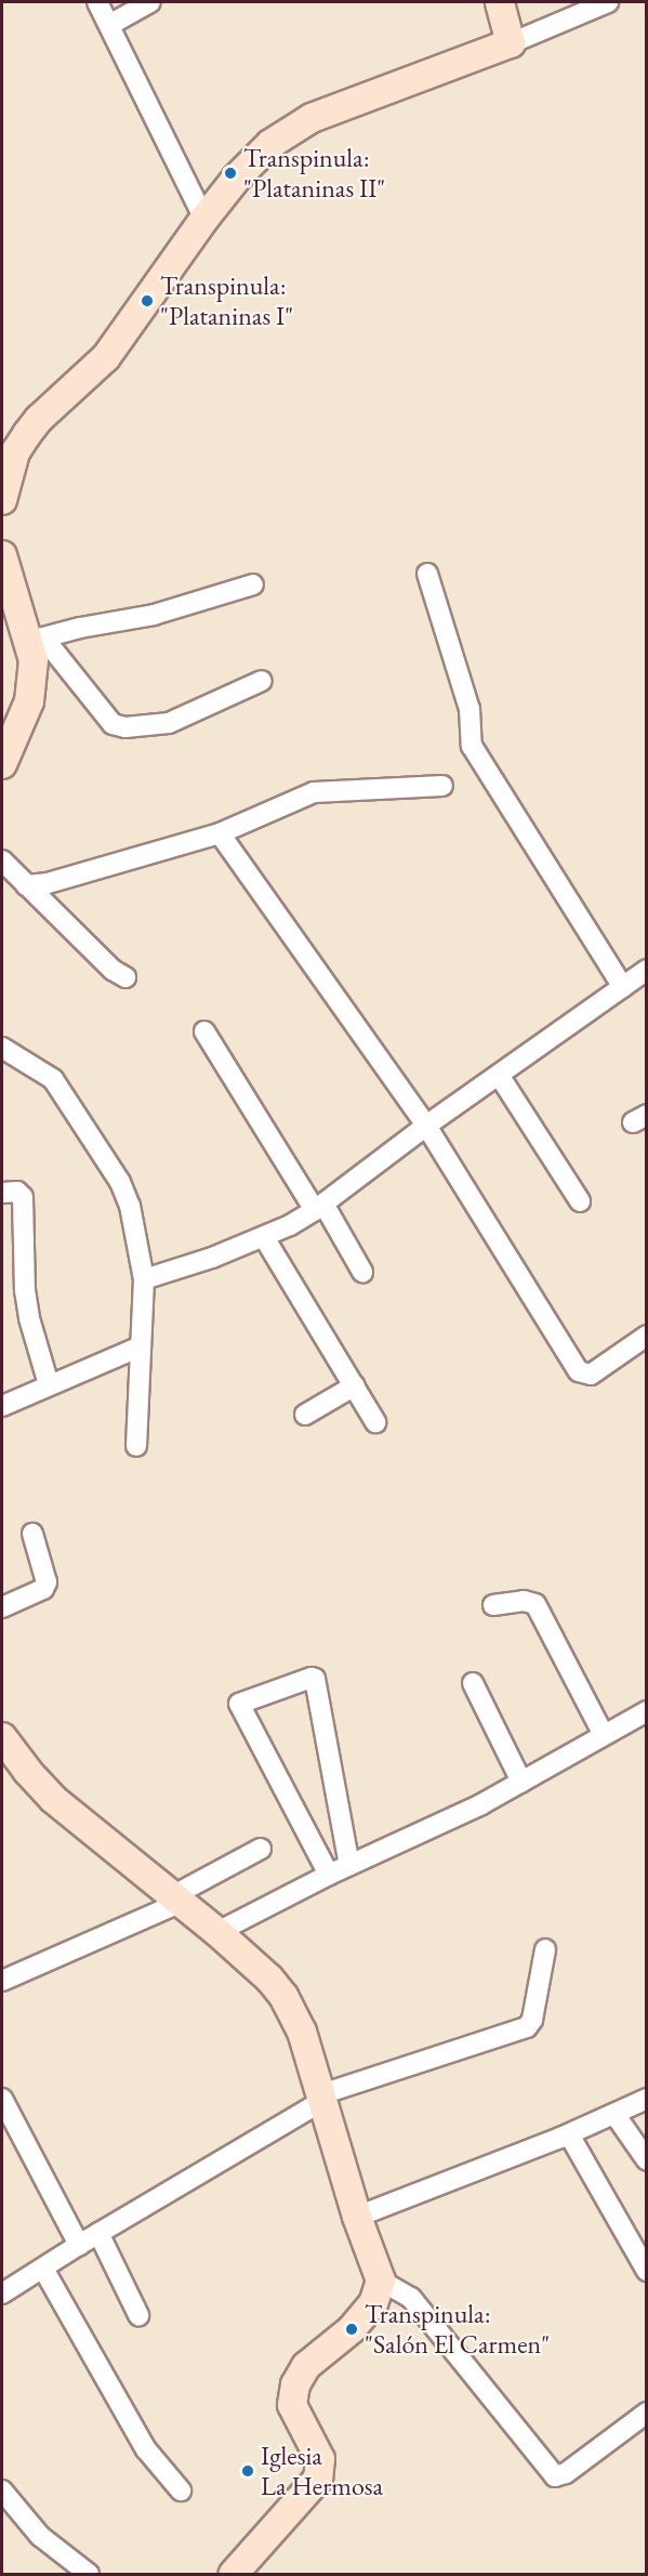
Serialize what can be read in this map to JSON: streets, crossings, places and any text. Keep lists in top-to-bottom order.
{
  "places": [
    "Transpinula: \"Plataninas II\"",
    "Transpinula: \"Plataninas I\"",
    "Transpinula: \"Salón El Carmen\"",
    "Iglesia La Hermosa"
  ]
}
